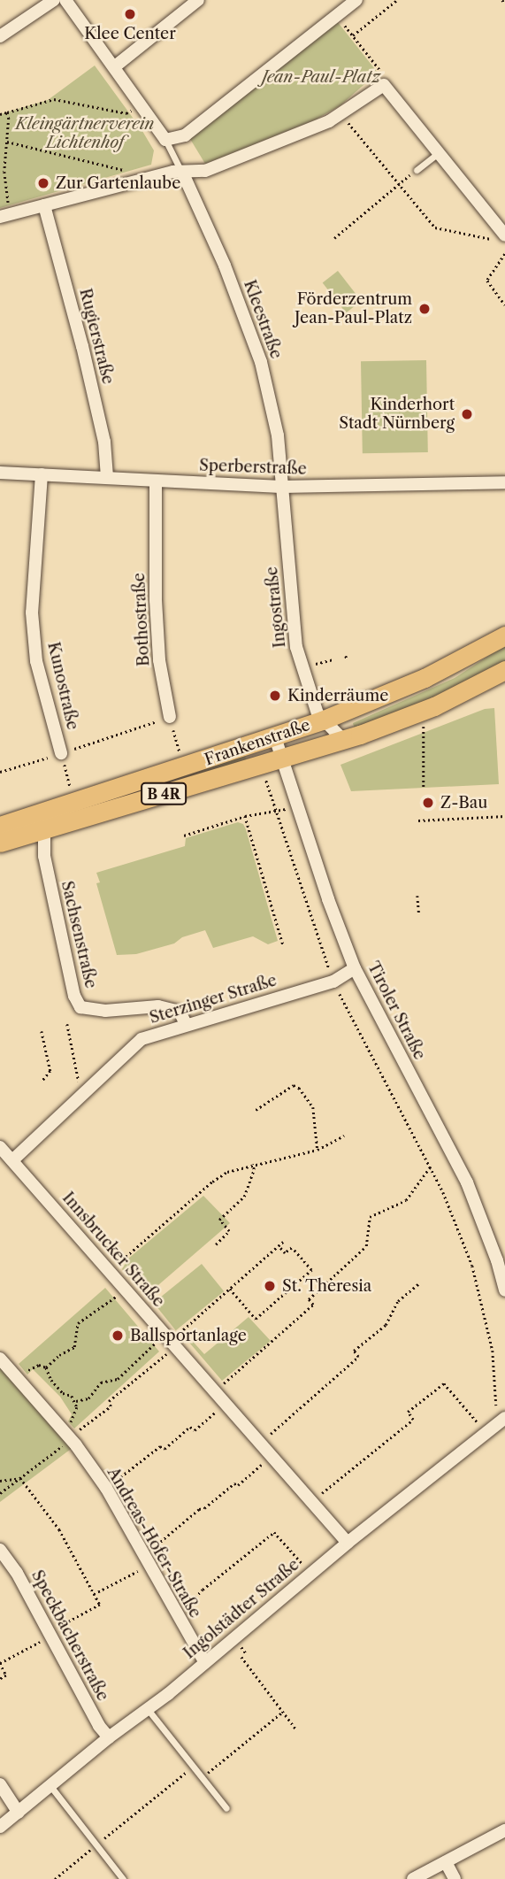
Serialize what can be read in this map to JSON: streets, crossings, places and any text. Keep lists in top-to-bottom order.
{
  "streets": {
    "main road": ["Frankenstraße", "B 4R"],
    "street": [
      "Kleestraße",
      "Rugierstraße",
      "Sperberstraße",
      "Ingostraße",
      "Bothostraße",
      "Kunostraße",
      "Sachsenstraße",
      "Sterzinger Straße",
      "Tiroler Straße",
      "Innsbrucker Straße",
      "Andreas-Hofer-Straße",
      "Ingolstädter Straße",
      "Speckbacherstraße"
    ]
  },
  "crossings": [
    ["Kleestraße", "Sperberstraße"],
    ["Kleestraße", "Ingostraße"],
    ["Rugierstraße", "Sperberstraße"],
    ["Sperberstraße", "Ingostraße"],
    ["Sperberstraße", "Bothostraße"],
    ["Sperberstraße", "Kunostraße"],
    ["Ingostraße", "Frankenstraße"],
    ["Frankenstraße", "Sachsenstraße"],
    ["Frankenstraße", "Tiroler Straße"],
    ["Sachsenstraße", "Sterzinger Straße"],
    ["Sterzinger Straße", "Tiroler Straße"],
    ["Sterzinger Straße", "Innsbrucker Straße"],
    ["Innsbrucker Straße", "Ingolstädter Straße"],
    ["Andreas-Hofer-Straße", "Ingolstädter Straße"],
    ["Ingolstädter Straße", "Speckbacherstraße"]
  ],
  "parks": ["Jean-Paul-Platz", "Kleingärtnerverein Lichtenhof"],
  "places": [
    "Klee Center",
    "Zur Gartenlaube",
    "Förderzentrum Jean-Paul-Platz",
    "Kinderhort Stadt Nürnberg",
    "Kinderräume",
    "Z-Bau",
    "St. Theresia",
    "Ballsportanlage"
  ]
}
